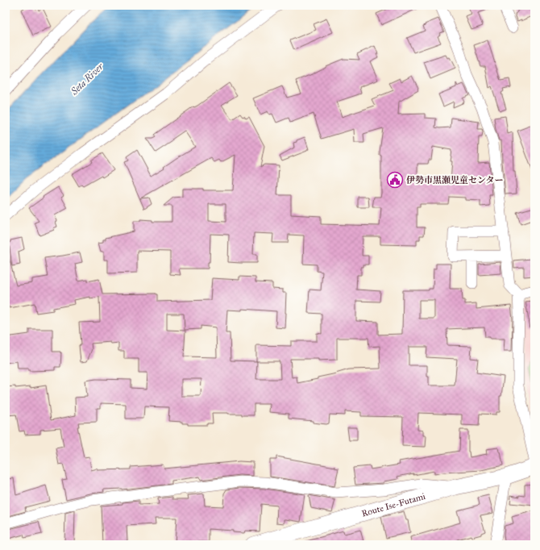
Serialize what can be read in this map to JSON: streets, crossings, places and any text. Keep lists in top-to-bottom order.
{
  "streets": {
    "main road": ["Route Ise-Futami"]
  },
  "water": ["Seta River"],
  "places": {
    "public building": ["伊勢市黒瀬児童センター"]
  }
}
